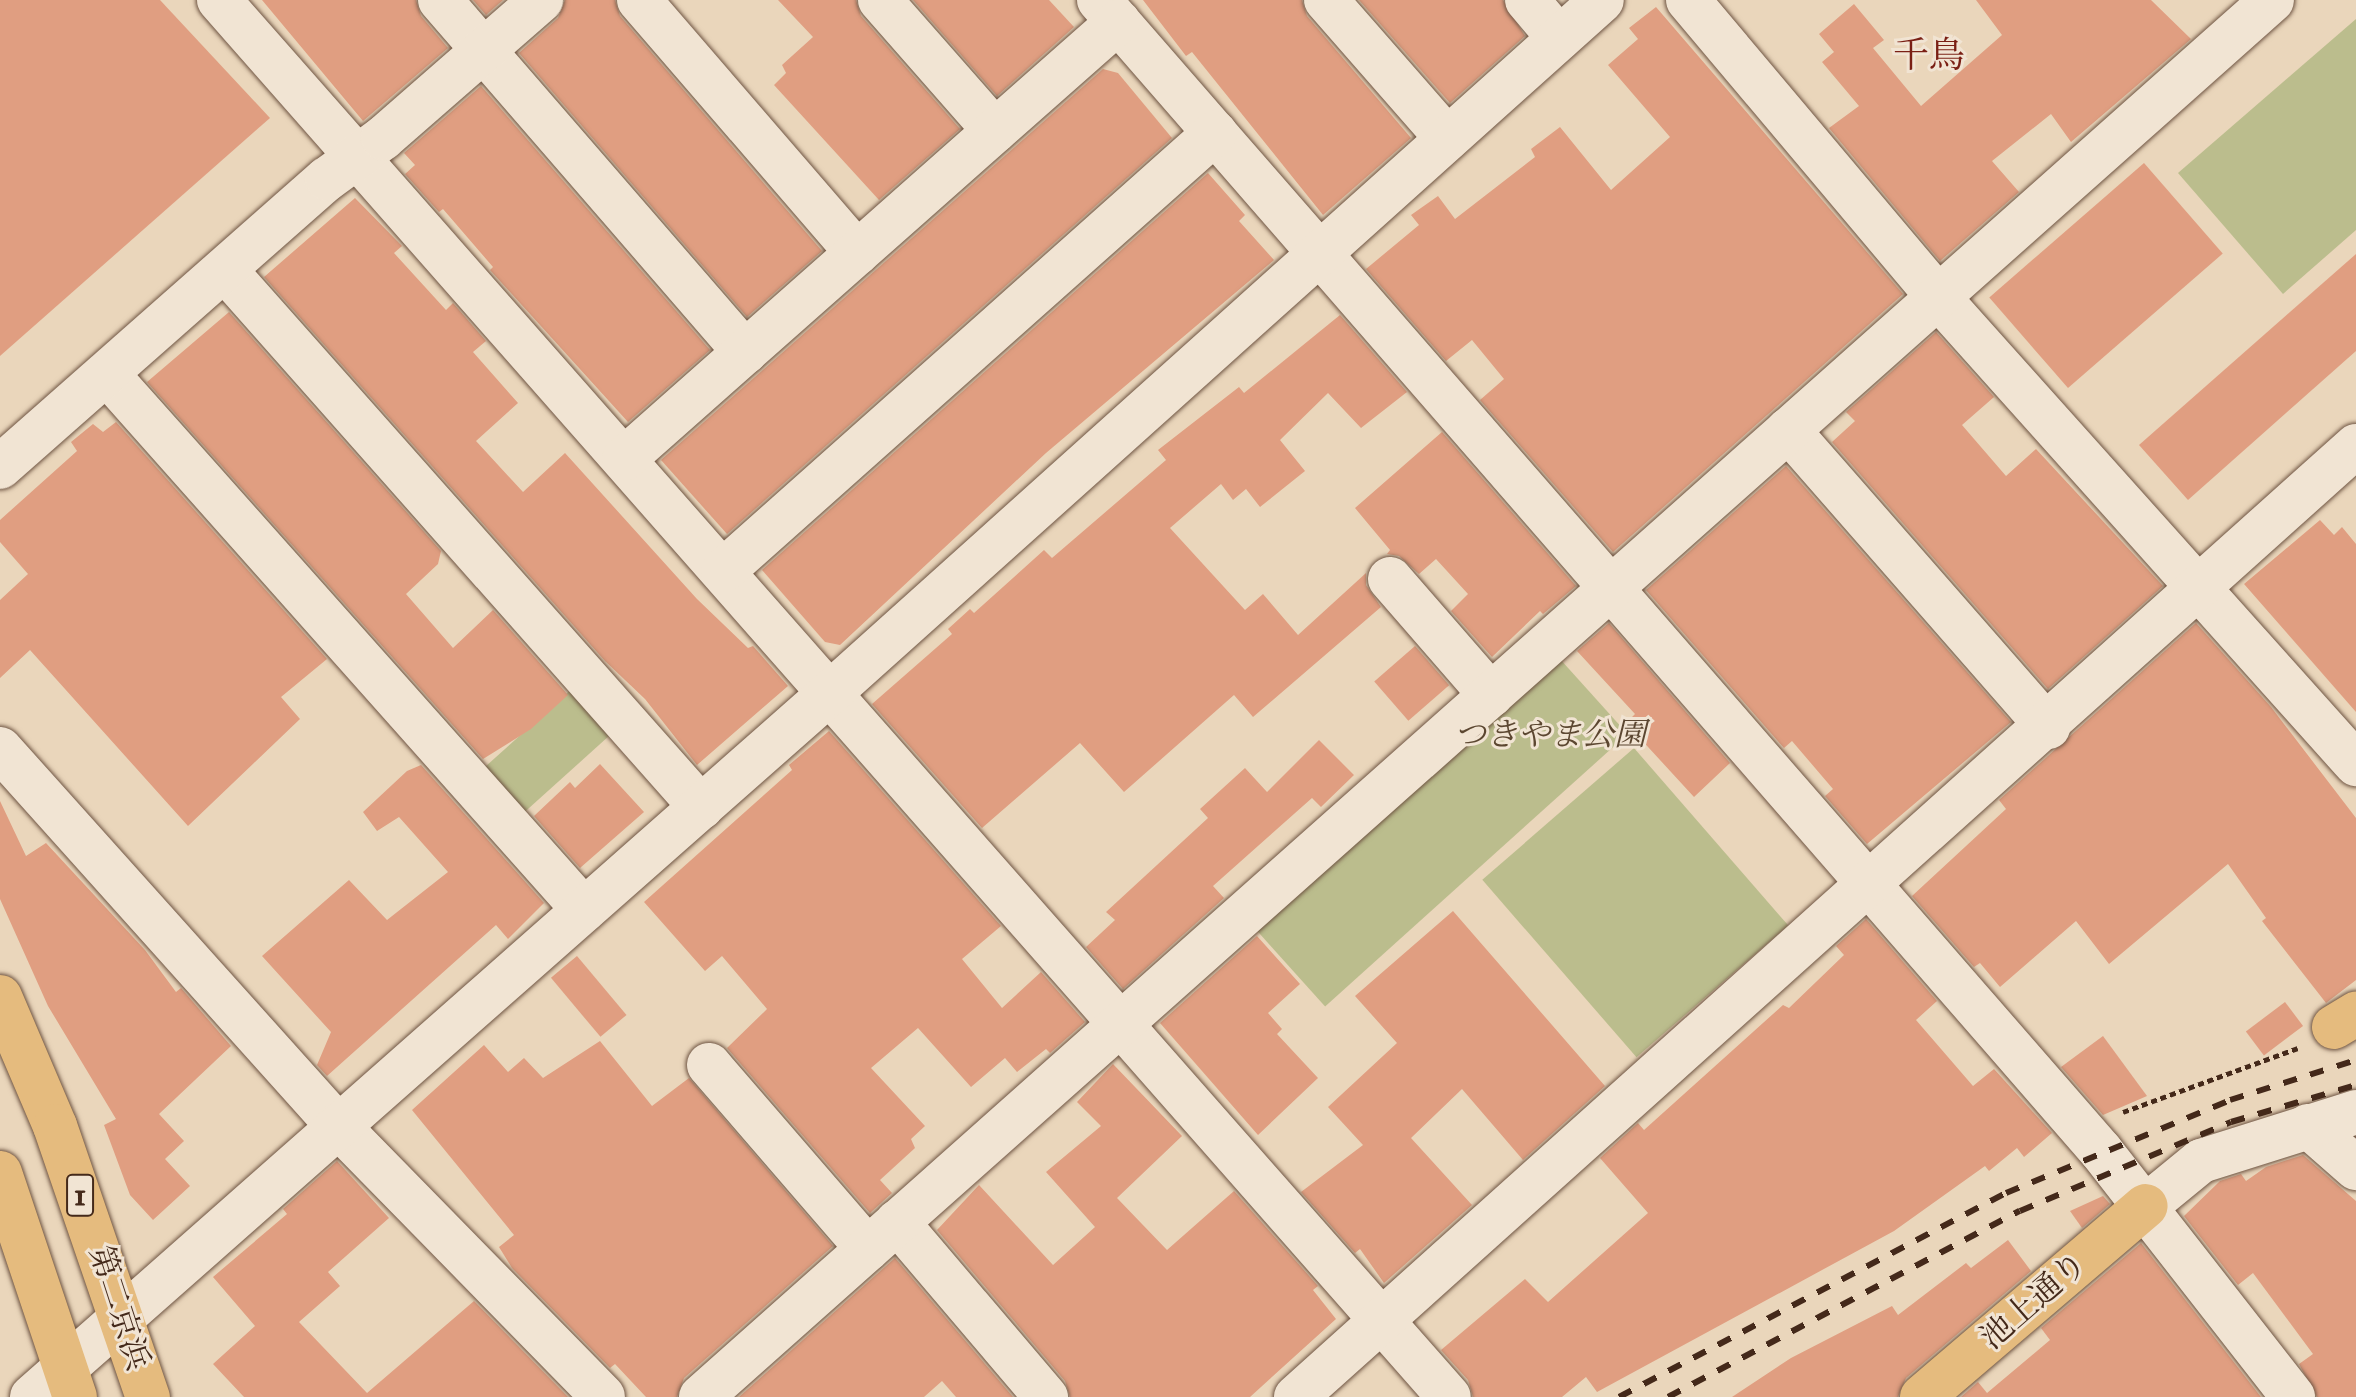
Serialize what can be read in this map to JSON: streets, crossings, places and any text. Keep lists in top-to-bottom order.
{
  "streets": {
    "main road": ["1", "池上通り", "第二京浜"]
  },
  "districts": ["千鳥"],
  "parks": ["つきやま公園"]
}
